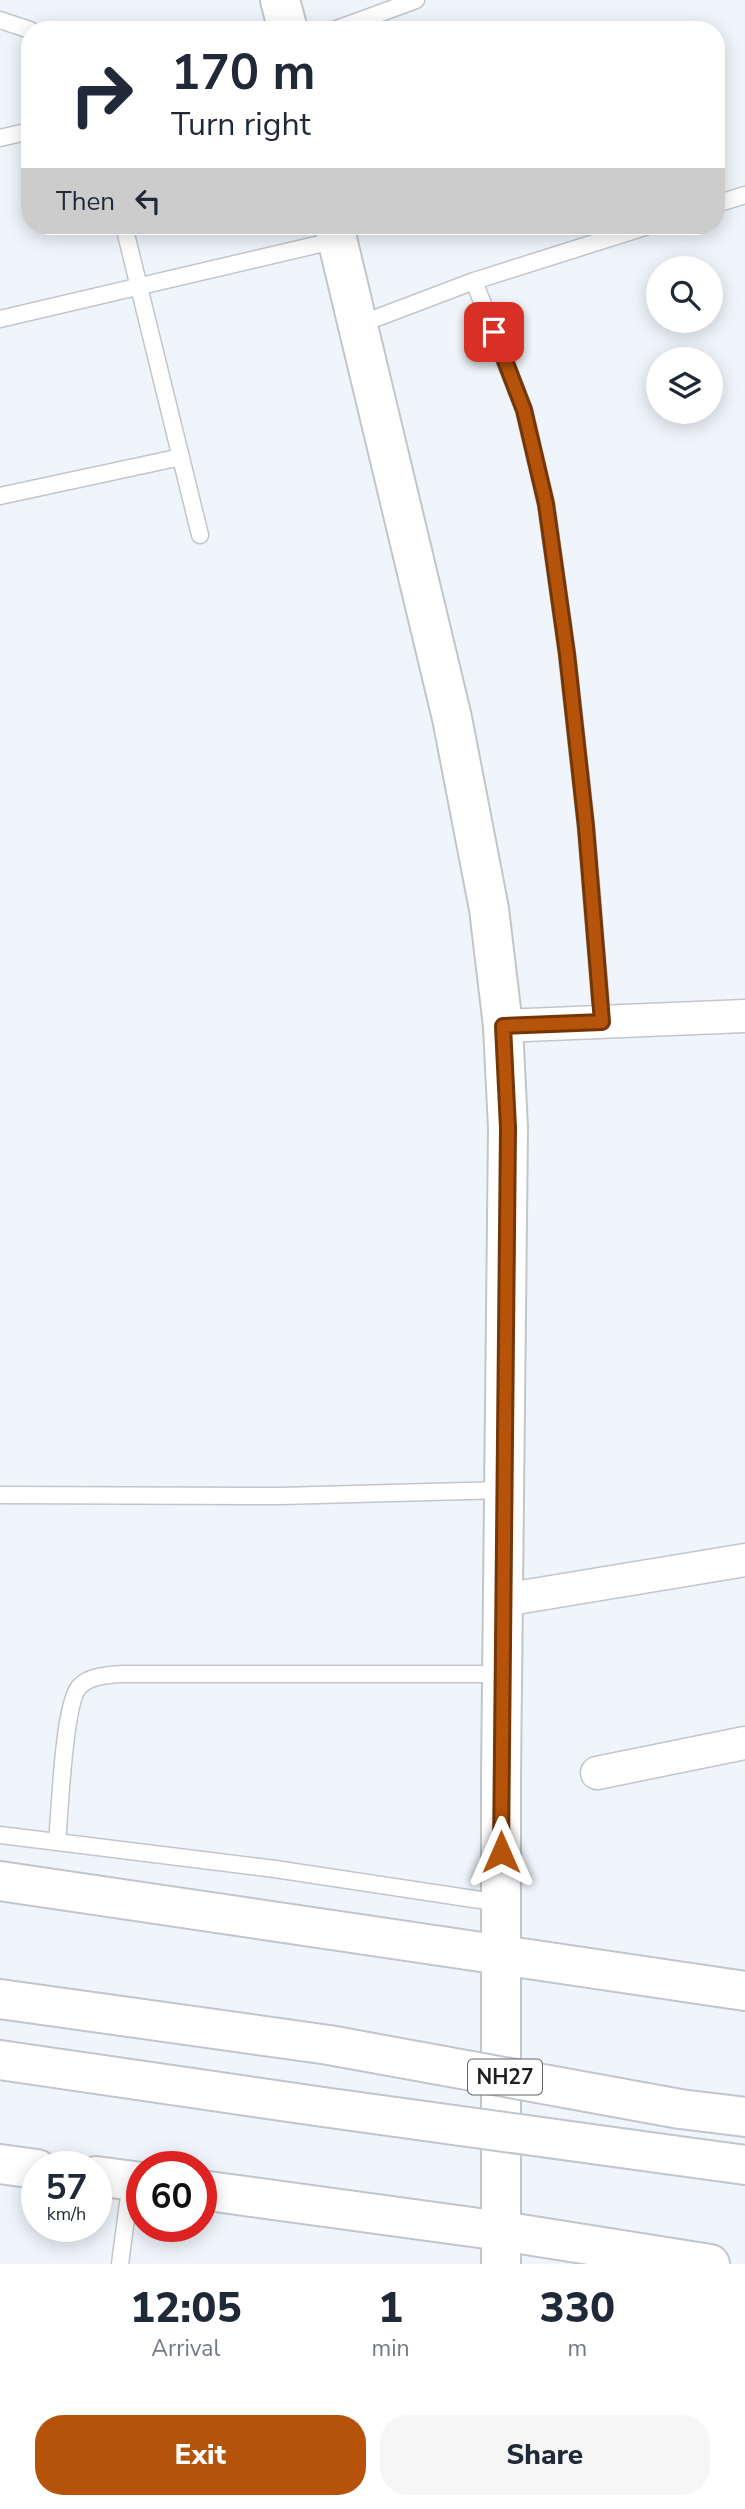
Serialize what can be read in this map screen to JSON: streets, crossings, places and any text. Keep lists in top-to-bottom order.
{
  "streets": {
    "main road": ["NH27"]
  },
  "page": {
    "turn": ["170 m", "Turn right"],
    "then": "Then",
    "speed": "57 km/h",
    "limit": "60",
    "eta": [
      "12:05",
      "Arrival",
      "1",
      "min",
      "330",
      "m"
    ],
    "buttons": ["Exit", "Share"]
  }
}
